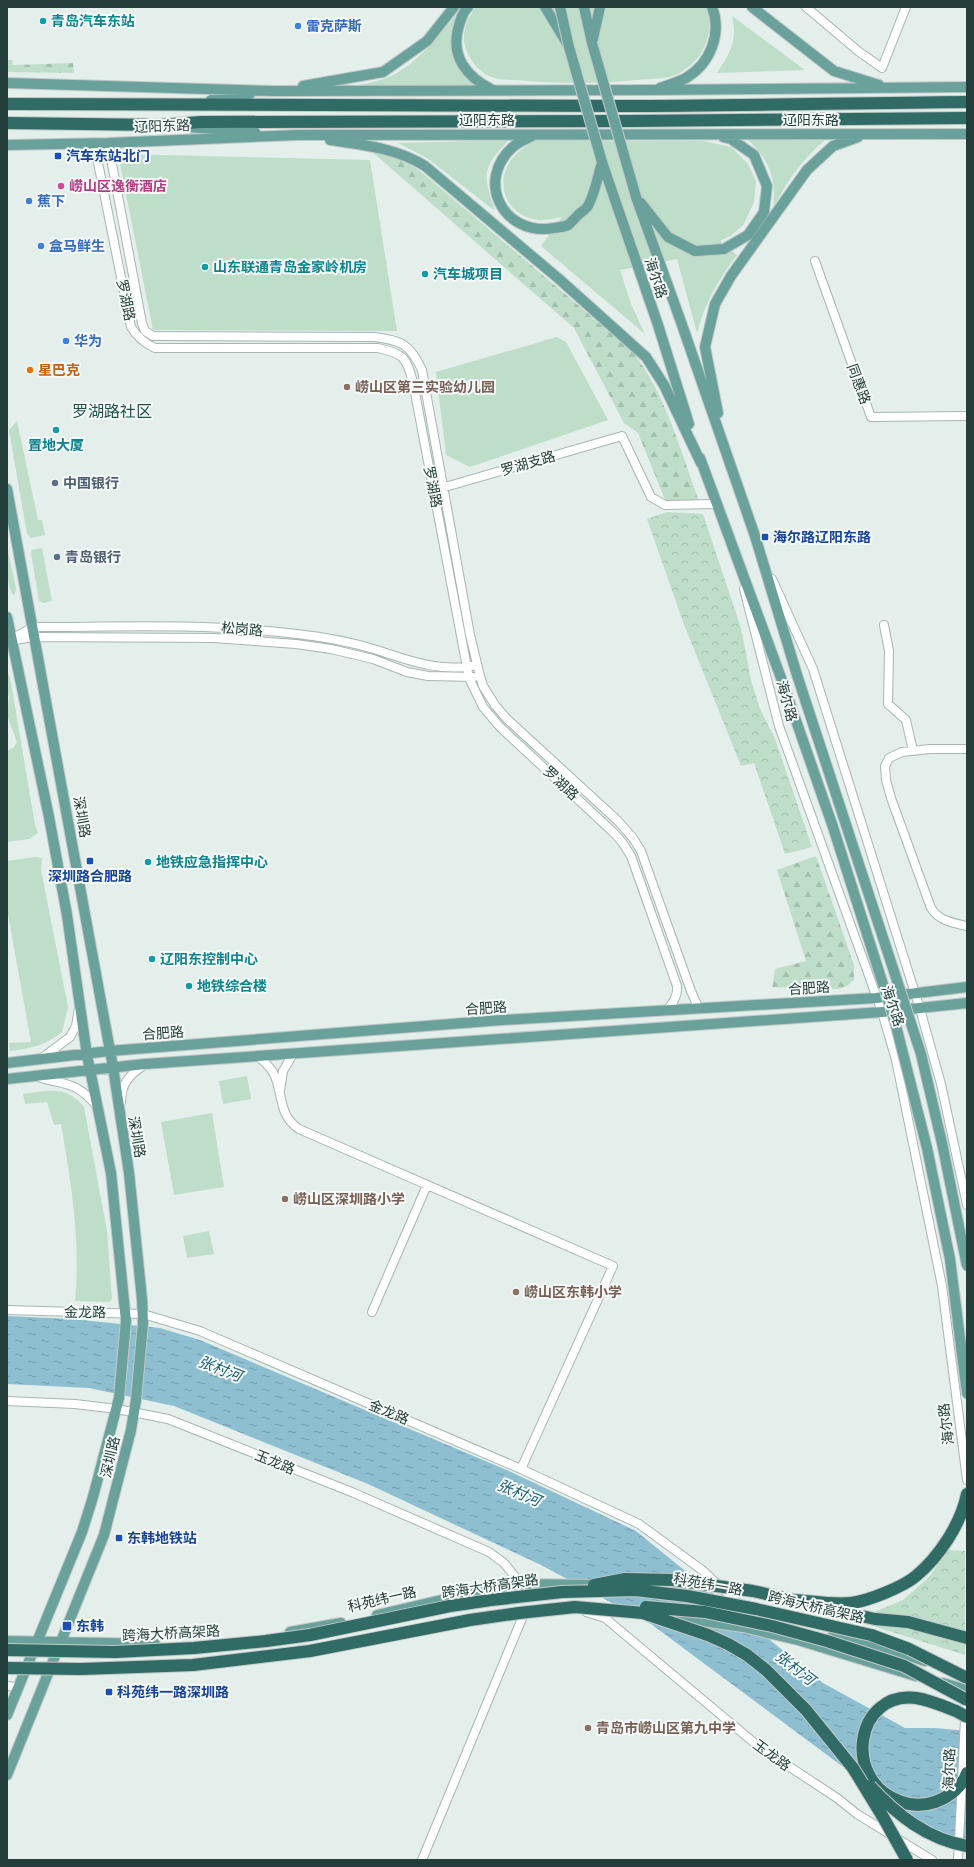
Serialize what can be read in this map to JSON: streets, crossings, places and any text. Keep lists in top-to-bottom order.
{
  "streets": {
    "highway": ["辽阳东路", "跨海大桥高架路"],
    "main road": [
      "海尔路",
      "深圳路",
      "合肥路",
      "科苑纬一路"
    ],
    "street": [
      "罗湖路",
      "同惠路",
      "罗湖支路",
      "松岗路",
      "金龙路",
      "玉龙路"
    ]
  },
  "crossings": [
    ["辽阳东路", "罗湖路"],
    ["海尔路", "罗湖支路"],
    ["海尔路", "合肥路"],
    ["海尔路", "跨海大桥高架路"],
    ["罗湖路", "罗湖支路"],
    ["罗湖路", "松岗路"],
    ["罗湖路", "合肥路"],
    ["松岗路", "深圳路"],
    ["深圳路", "合肥路"],
    ["深圳路", "金龙路"],
    ["深圳路", "玉龙路"],
    ["深圳路", "科苑纬一路"],
    ["金龙路", "科苑纬一路"],
    ["玉龙路", "科苑纬一路"],
    ["玉龙路", "跨海大桥高架路"],
    ["科苑纬一路", "跨海大桥高架路"]
  ],
  "districts": ["罗湖路社区"],
  "water": ["张村河"],
  "places": {
    "other": [
      "青岛汽车东站",
      "雷克萨斯",
      "崂山区逸衡酒店",
      "蕉下",
      "盒马鲜生",
      "山东联通青岛金家岭机房",
      "汽车城项目",
      "华为",
      "星巴克",
      "崂山区第三实验幼儿园",
      "置地大厦",
      "中国银行",
      "青岛银行",
      "地铁应急指挥中心",
      "辽阳东控制中心",
      "地铁综合楼",
      "崂山区深圳路小学",
      "崂山区东韩小学",
      "青岛市崂山区第九中学"
    ],
    "transit": [
      "汽车东站北门",
      "海尔路辽阳东路",
      "深圳路合肥路",
      "东韩地铁站",
      "东韩",
      "科苑纬一路深圳路"
    ]
  }
}
